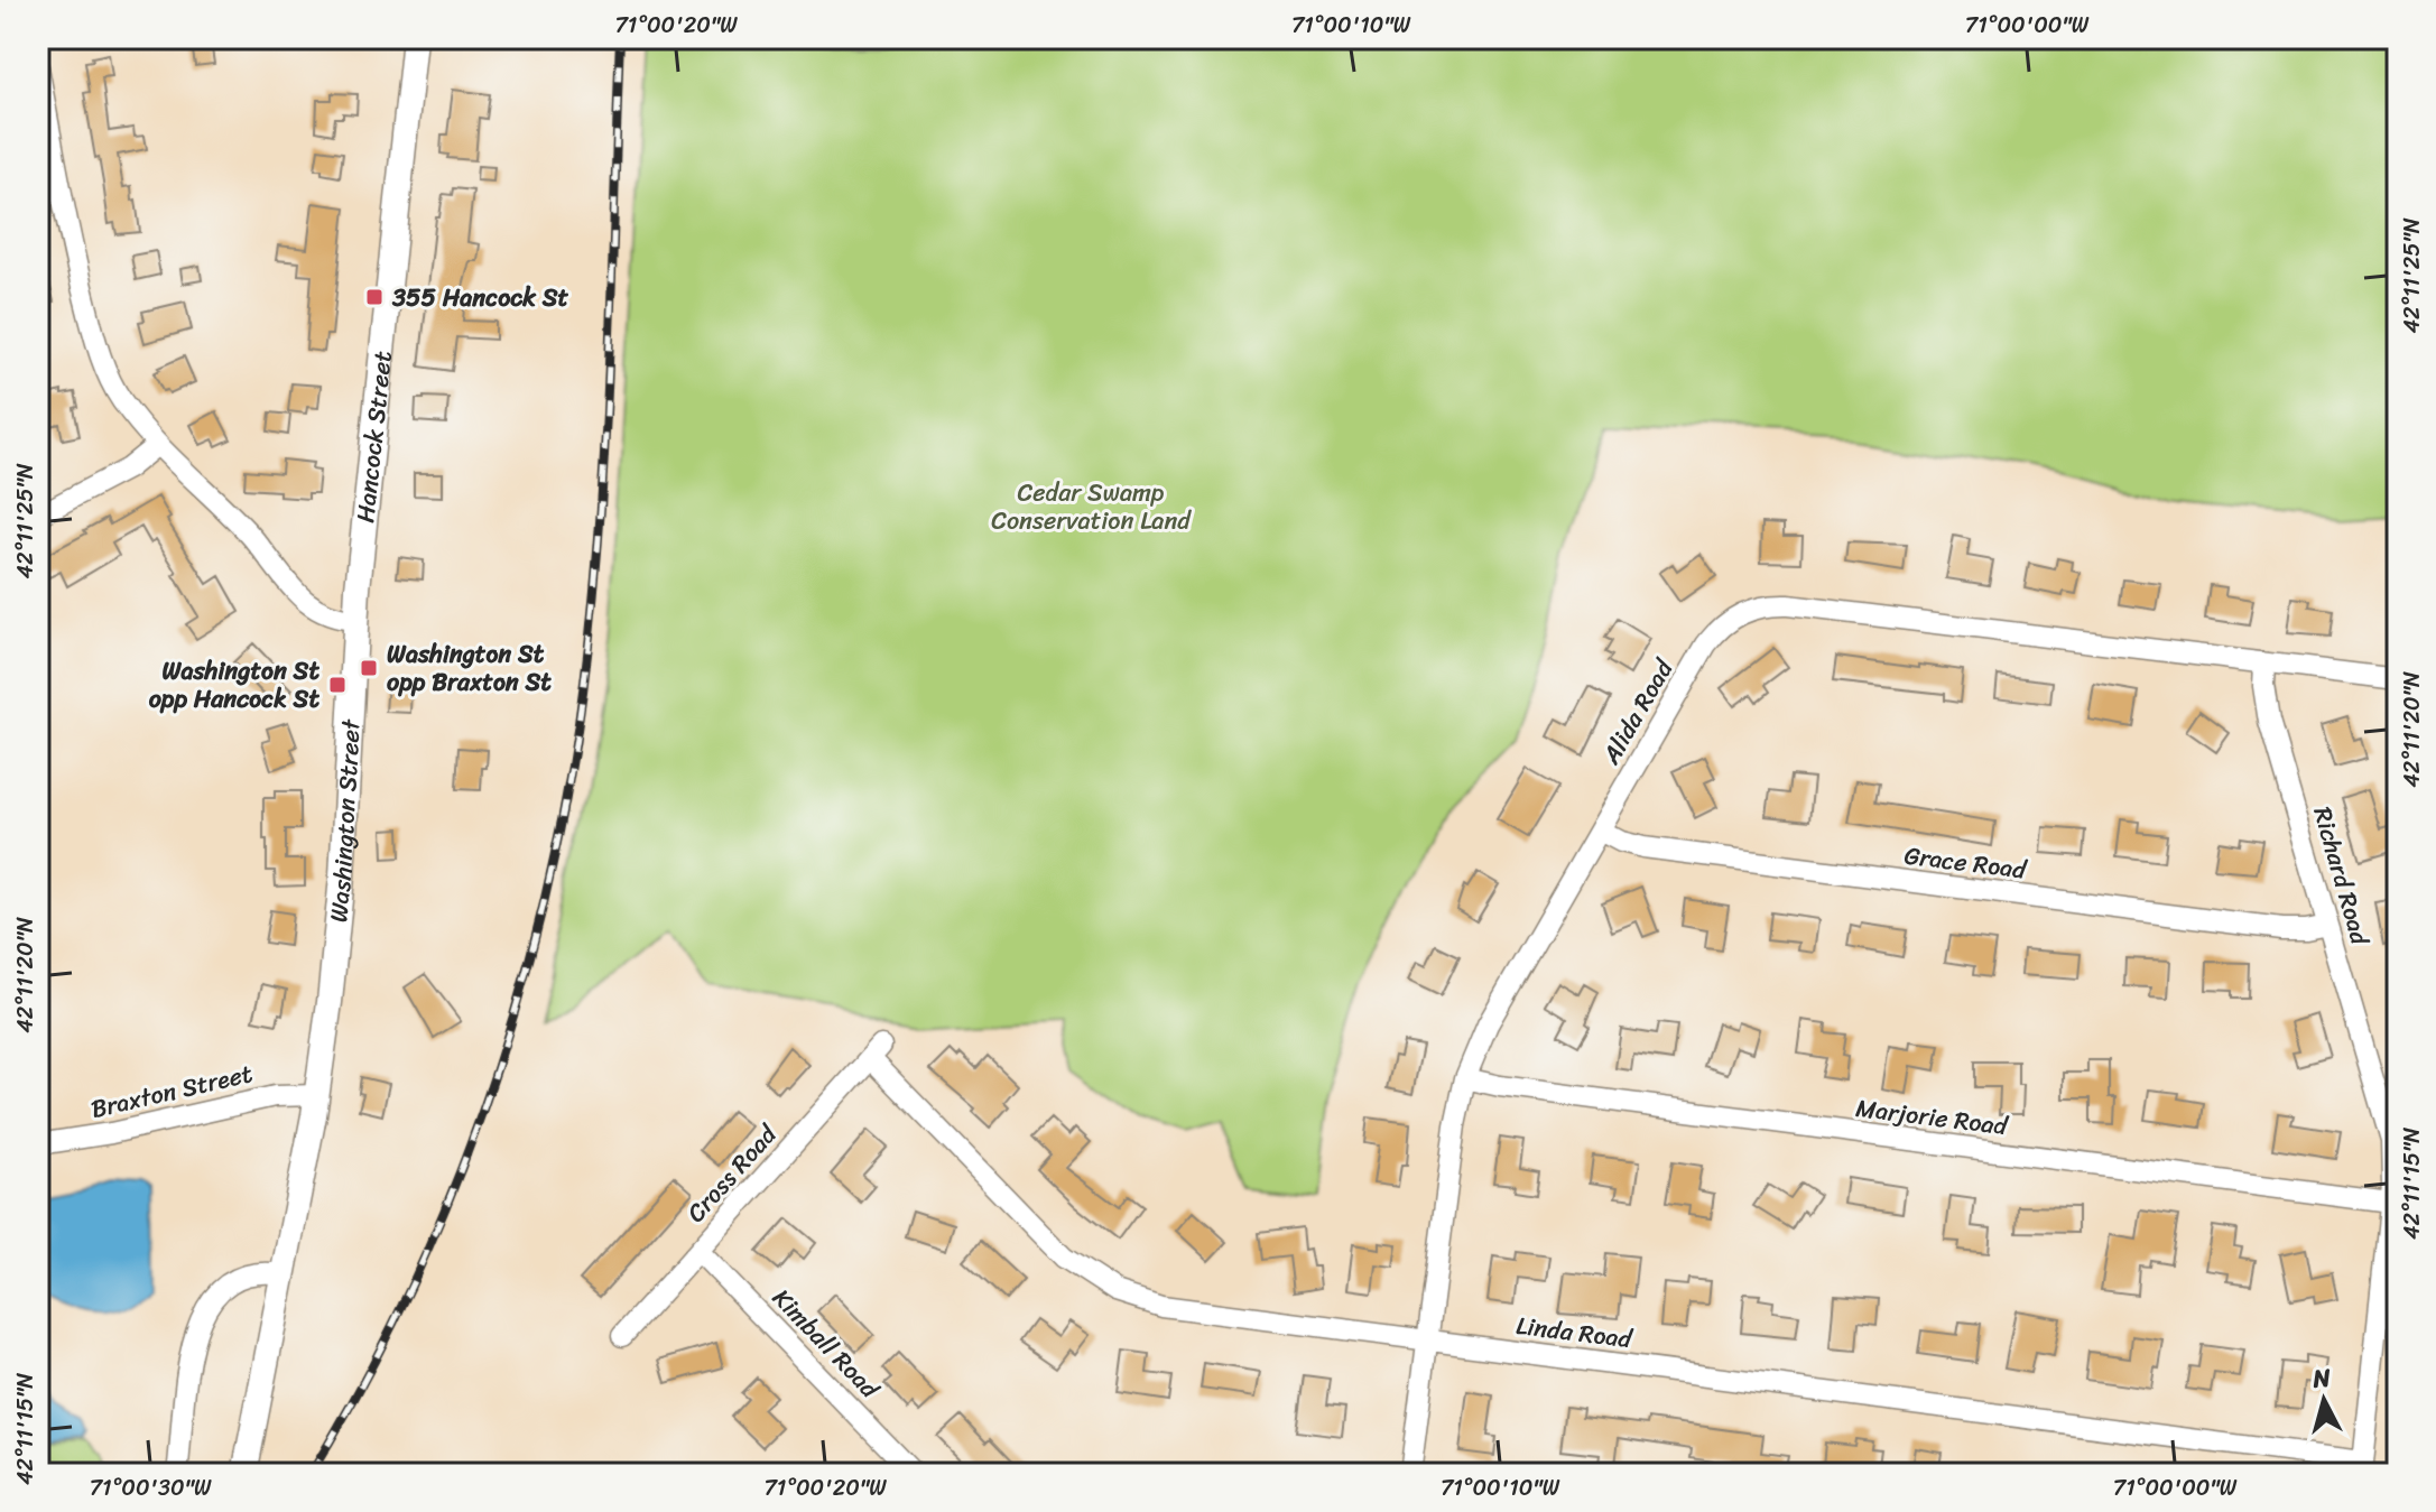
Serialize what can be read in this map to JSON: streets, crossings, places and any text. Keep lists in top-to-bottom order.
{
  "streets": {
    "main road": ["Hancock Street", "Washington Street"],
    "street": [
      "Alida Road",
      "Grace Road",
      "Richard Road",
      "Braxton Street",
      "Marjorie Road",
      "Cross Road",
      "Linda Road",
      "Kimball Road"
    ]
  },
  "crossings": [
    ["Hancock Street", "Washington Street"],
    ["Alida Road", "Grace Road"],
    ["Alida Road", "Richard Road"],
    ["Alida Road", "Marjorie Road"],
    ["Alida Road", "Linda Road"],
    ["Washington Street", "Braxton Street"],
    ["Grace Road", "Richard Road"],
    ["Richard Road", "Marjorie Road"],
    ["Richard Road", "Linda Road"],
    ["Cross Road", "Linda Road"],
    ["Cross Road", "Kimball Road"]
  ],
  "parks": ["Cedar Swamp Conservation Land"],
  "places": {
    "transit": ["355 Hancock St", "Washington St opp Braxton St", "Washington St opp Hancock St"]
  },
  "north": "top",
  "coordinates": [
    "71°00'20\"W",
    "71°00'10\"W",
    "71°00'00\"W",
    "42°11'25\"N",
    "42°11'20\"N",
    "42°11'15\"N",
    "71°00'30\"W"
  ]
}
